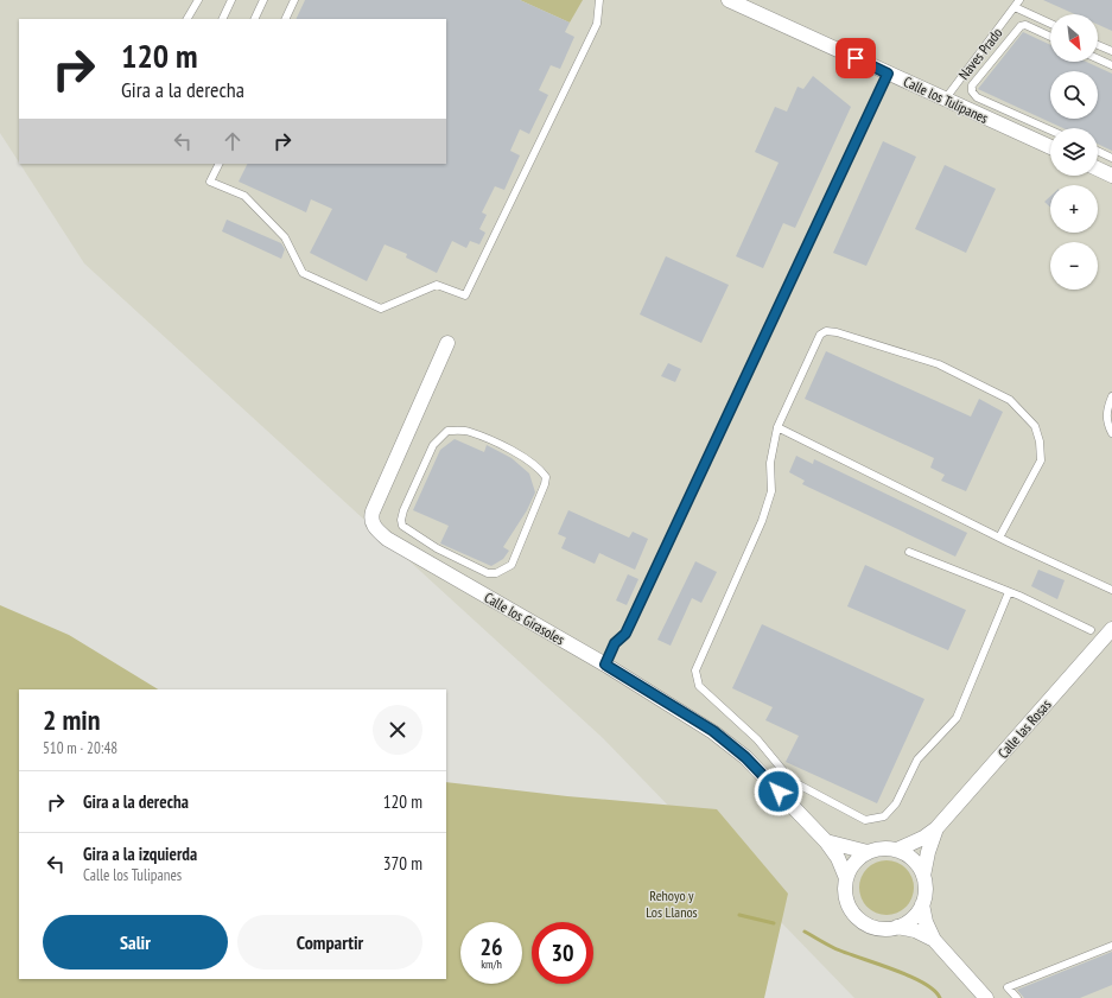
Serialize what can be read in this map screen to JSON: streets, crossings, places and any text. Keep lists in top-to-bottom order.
{
  "streets": {
    "street": ["Calle los Tulipanes", "Calle los Girasoles", "Calle las Rosas"],
    "lane": ["Naves Prado"]
  },
  "crossings": [
    ["Naves Prado", "Calle los Tulipanes"],
    ["Calle los Girasoles", "Calle las Rosas"]
  ],
  "parks": ["Rehoyo y Los Llanos"],
  "north": "bottom right",
  "page": {
    "map_buttons": ["+", "−"],
    "turn": ["120 m", "Gira a la derecha"],
    "heading": ["2 min", "510 m · 20:48"],
    "list": [
      {
        "name": "Gira a la derecha",
        "value": "120 m"
      },
      {
        "name": "Gira a la izquierda",
        "note": "Calle los Tulipanes",
        "value": "370 m"
      }
    ],
    "buttons": ["Salir", "Compartir"],
    "speed": "26 km/h",
    "limit": "30"
  }
}
